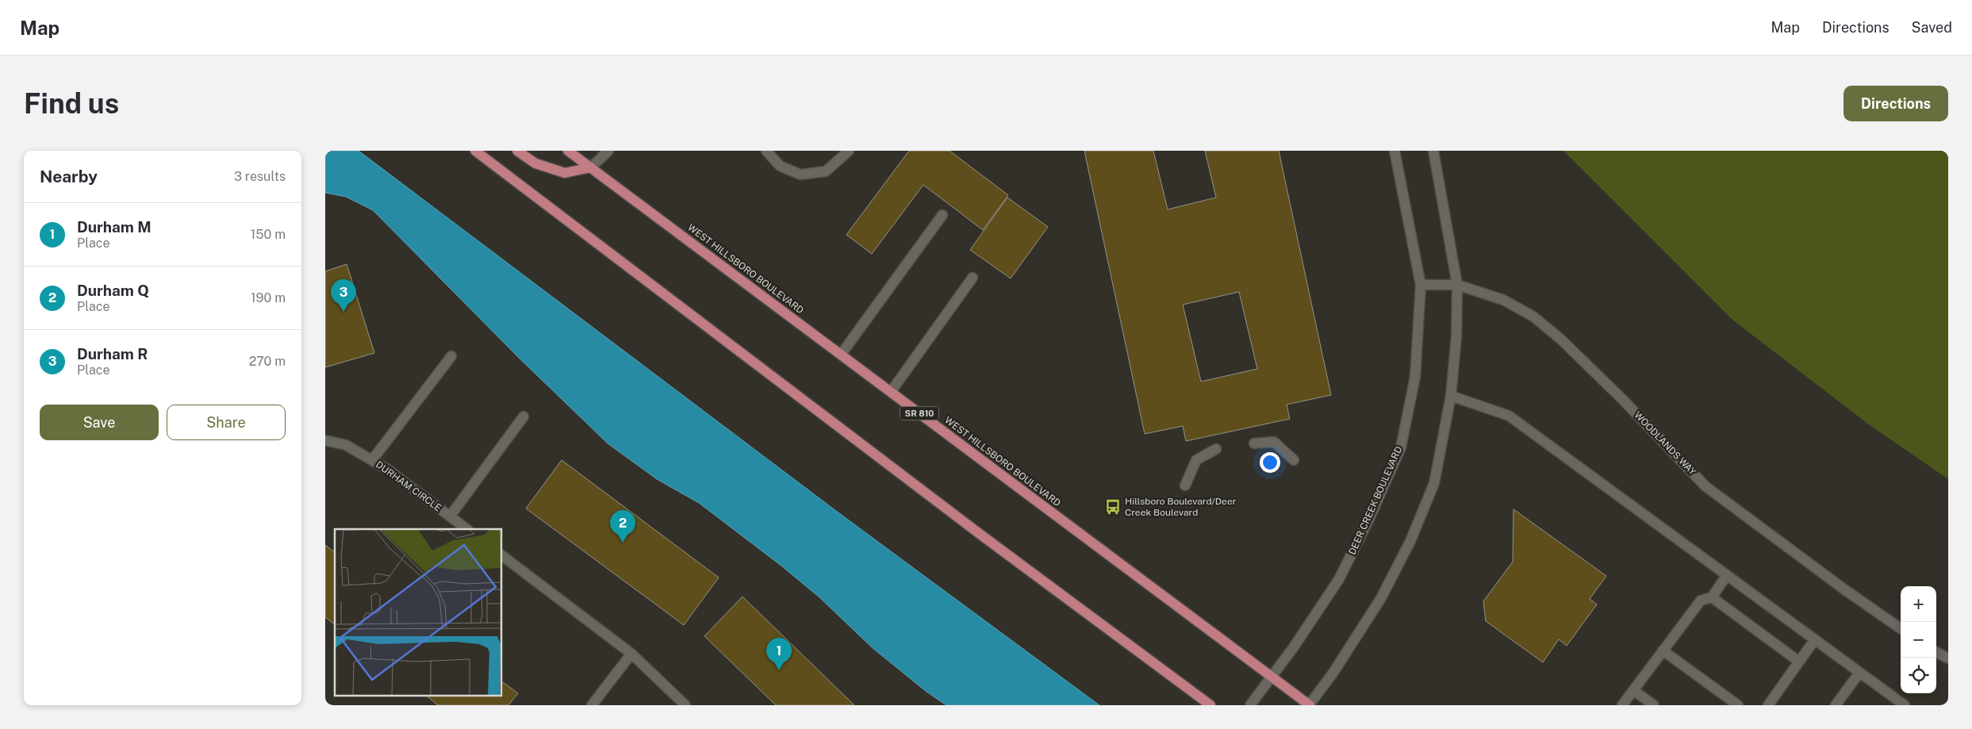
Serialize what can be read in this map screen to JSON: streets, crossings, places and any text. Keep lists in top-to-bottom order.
{
  "streets": {
    "main road": ["WEST HILLSBORO BOULEVARD", "SR 810"],
    "street": ["WOODLANDS WAY", "DURHAM CIRCLE", "DEER CREEK BOULEVARD"]
  },
  "crossings": [
    ["WEST HILLSBORO BOULEVARD", "DEER CREEK BOULEVARD"],
    ["WOODLANDS WAY", "DEER CREEK BOULEVARD"]
  ],
  "places": {
    "bus stop": ["Hillsboro Boulevard/Deer Creek Boulevard"]
  },
  "page": {
    "header": "Map",
    "nav": ["Map", "Directions", "Saved"],
    "buttons": [
      "Directions",
      ["Save", "Share"]
    ],
    "title": "Find us",
    "heading": ["Nearby", "3 results"],
    "list": [
      {
        "mark": "1",
        "name": "Durham M",
        "note": "Place",
        "value": "150 m"
      },
      {
        "mark": "2",
        "name": "Durham Q",
        "note": "Place",
        "value": "190 m"
      },
      {
        "mark": "3",
        "name": "Durham R",
        "note": "Place",
        "value": "270 m"
      }
    ],
    "pins": ["3", "2", "1"],
    "map_buttons": ["+", "−"]
  }
}
